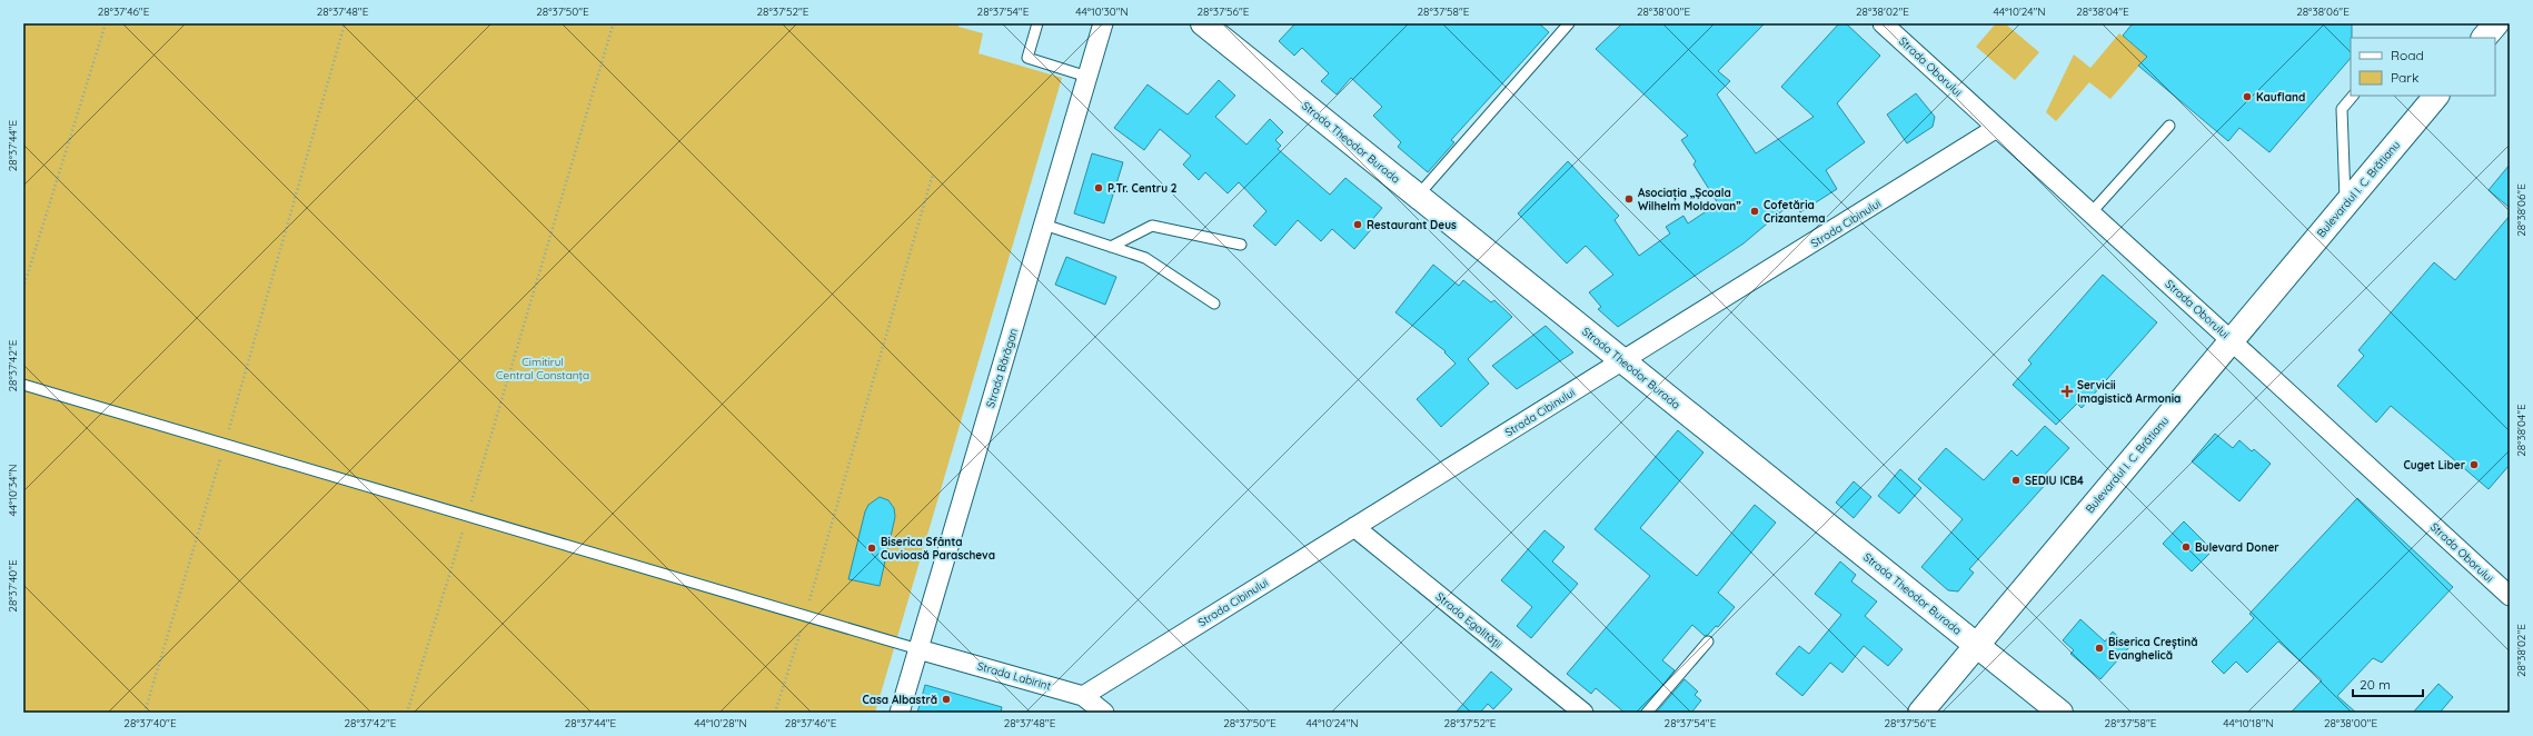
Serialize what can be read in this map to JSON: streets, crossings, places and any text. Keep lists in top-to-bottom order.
{
  "streets": {
    "street": [
      "Strada Oborului",
      "Strada Theodor Burada",
      "Bulevardul I. C. Brătianu",
      "Strada Cibinului",
      "Strada Bărăgan",
      "Strada Egalității",
      "Strada Labirint"
    ]
  },
  "crossings": [
    ["Strada Oborului", "Bulevardul I. C. Brătianu"],
    ["Strada Oborului", "Strada Cibinului"],
    ["Strada Theodor Burada", "Bulevardul I. C. Brătianu"],
    ["Strada Theodor Burada", "Strada Cibinului"],
    ["Strada Cibinului", "Strada Egalității"],
    ["Strada Cibinului", "Strada Labirint"],
    ["Strada Bărăgan", "Strada Labirint"]
  ],
  "parks": ["Cimitirul Central Constanța"],
  "places": {
    "other": [
      "Kaufland",
      "P.Tr. Centru 2",
      "Asociația „Școala Wilhelm Moldovan”",
      "Cofetăria Crizantema",
      "Restaurant Deus",
      "Cuget Liber",
      "SEDIU ICB4",
      "Bulevard Doner",
      "Biserica Sfânta Cuvioasă Parascheva",
      "Biserica Creștină Evanghelică",
      "Casa Albastră"
    ],
    "health": ["Servicii Imagistică Armonia"]
  },
  "legend": ["Road", "Park"],
  "scale_bar": "20 m",
  "coordinates": [
    "28°37'46\"E",
    "28°37'48\"E",
    "28°37'50\"E",
    "28°37'52\"E",
    "28°37'54\"E",
    "44°10'30\"N",
    "28°37'56\"E",
    "28°37'58\"E",
    "28°38'00\"E",
    "28°38'02\"E",
    "44°10'24\"N",
    "28°38'04\"E",
    "28°38'06\"E",
    "28°37'44\"E",
    "28°37'42\"E",
    "44°10'34\"N",
    "28°37'40\"E",
    "44°10'28\"N",
    "44°10'18\"N"
  ]
}
